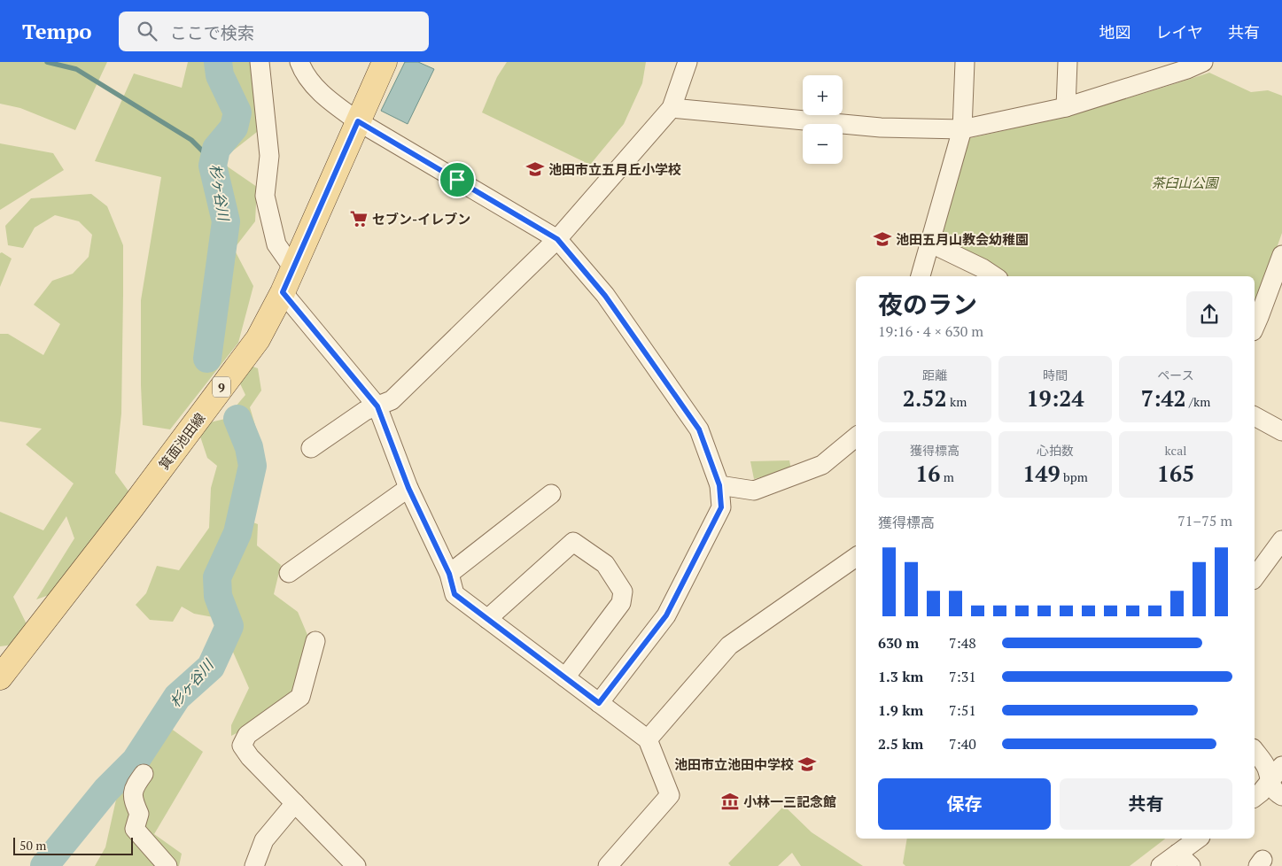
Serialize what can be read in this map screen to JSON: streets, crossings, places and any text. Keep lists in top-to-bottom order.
{
  "streets": {
    "main road": ["9", "箕面池田線"]
  },
  "water": ["杉ヶ谷川"],
  "parks": ["茶臼山公園"],
  "places": {
    "school or university": ["池田市立五月丘小学校", "池田五月山教会幼稚園", "池田市立池田中学校"],
    "supermarket": ["セブン-イレブン"],
    "museum": ["小林一三記念館"]
  },
  "scale_bar": "50 m",
  "page": {
    "header": "Tempo",
    "search": "ここで検索",
    "nav": ["地図", "レイヤ", "共有"],
    "map_buttons": ["+", "−"],
    "heading": ["夜のラン", "19:16 · 4 × 630 m"],
    "stats": [
      ["距離", "2.52 km"],
      ["時間", "19:24"],
      ["ペース", "7:42 /km"],
      ["獲得標高", "16 m"],
      ["心拍数", "149 bpm"],
      ["kcal", "165"]
    ],
    "chart": ["獲得標高", "71–75 m"],
    "list": [
      {
        "name": "630 m",
        "note": "7:48"
      },
      {
        "name": "1.3 km",
        "note": "7:31"
      },
      {
        "name": "1.9 km",
        "note": "7:51"
      },
      {
        "name": "2.5 km",
        "note": "7:40"
      }
    ],
    "buttons": ["保存", "共有"],
    "scale": "50 m"
  }
}
